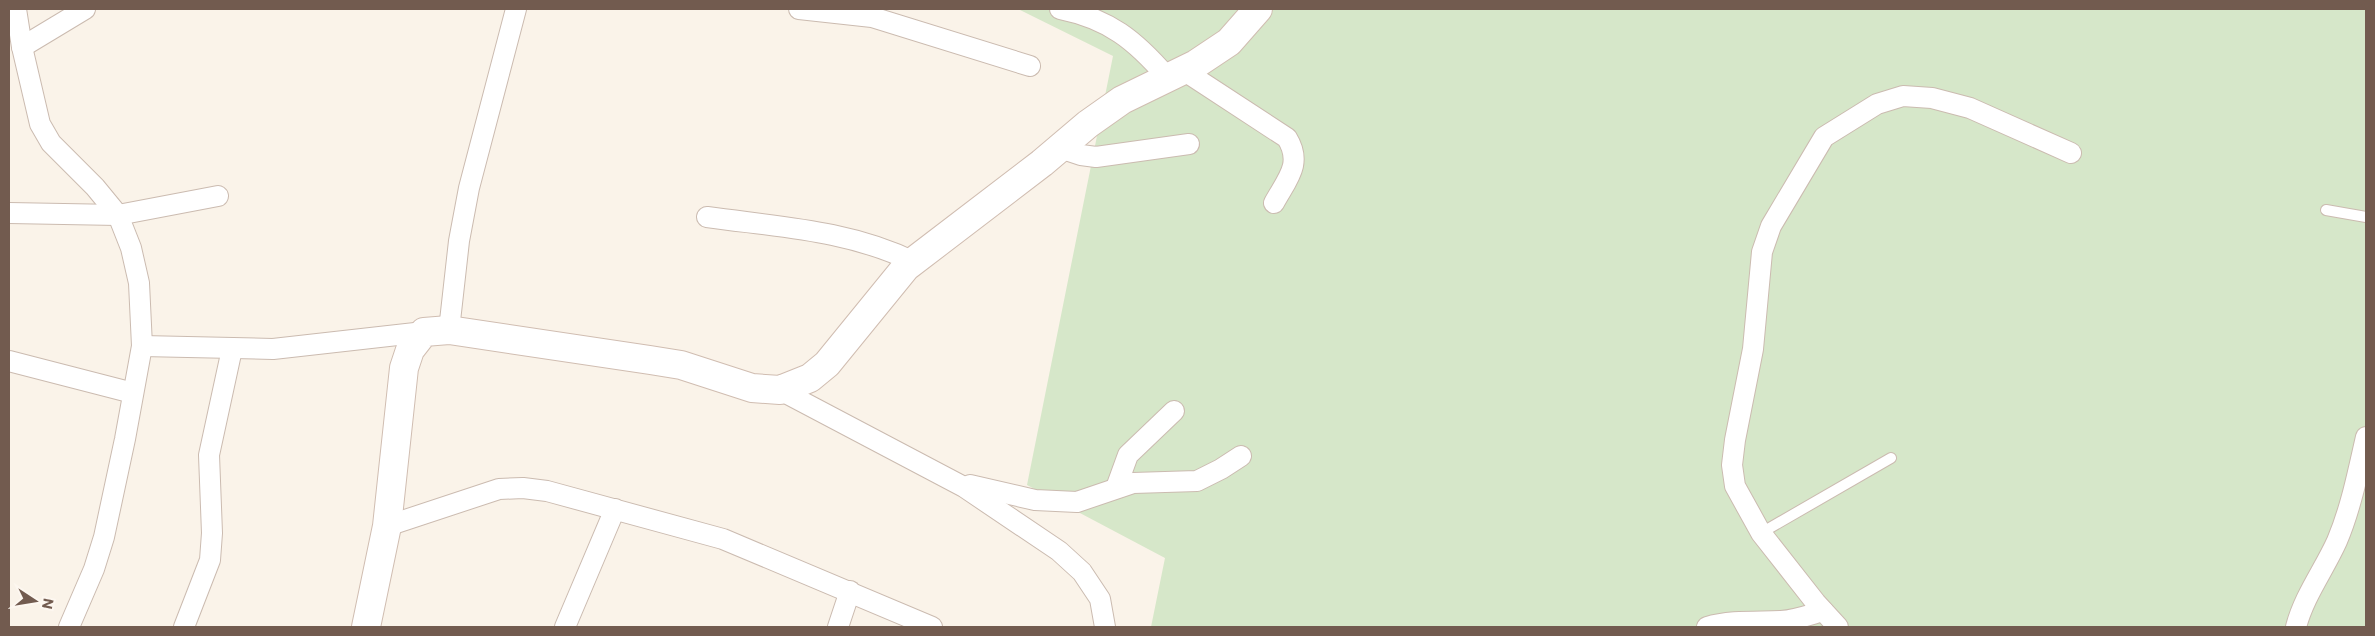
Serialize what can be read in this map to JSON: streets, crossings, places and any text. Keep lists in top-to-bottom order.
{
  "north": "right"
}
